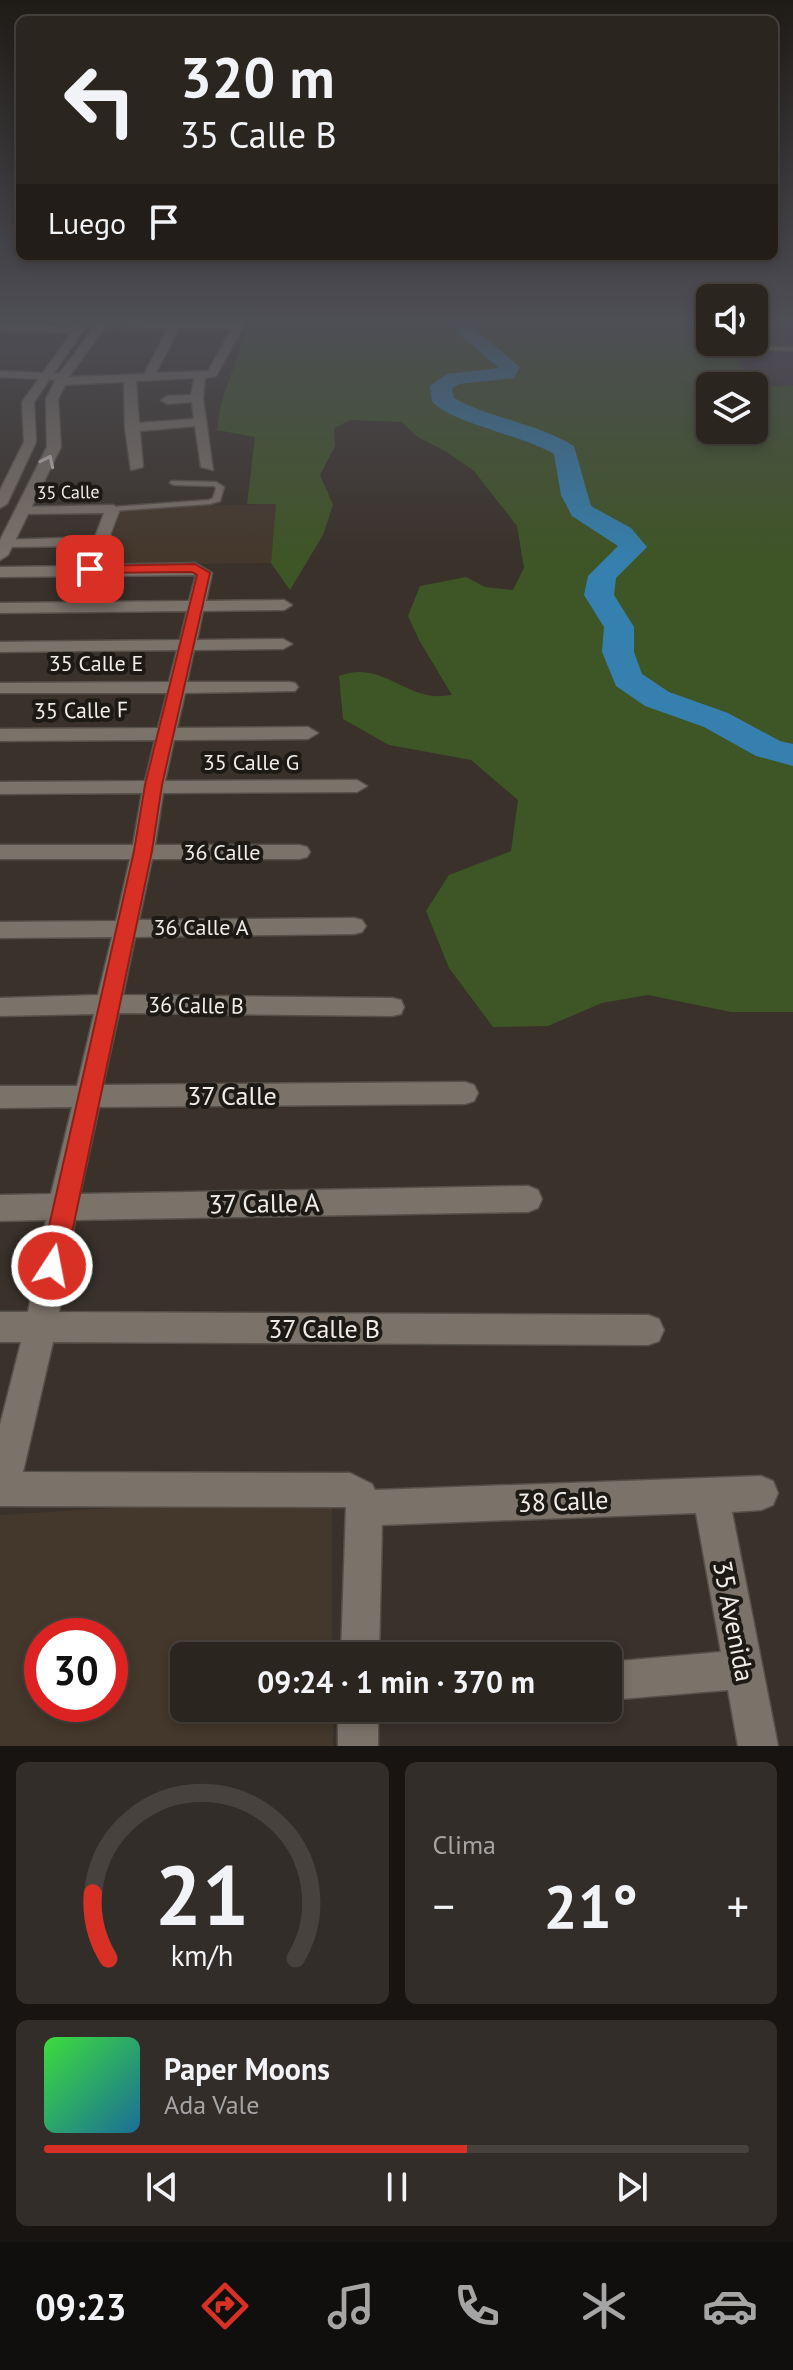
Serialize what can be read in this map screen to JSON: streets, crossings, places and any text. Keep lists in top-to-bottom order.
{
  "streets": {
    "street": [
      "35 Calle",
      "35 Calle E",
      "35 Calle F",
      "35 Calle G",
      "36 Calle",
      "36 Calle A",
      "36 Calle B",
      "37 Calle",
      "37 Calle A",
      "37 Calle B",
      "38 Calle",
      "35 Avenida"
    ]
  },
  "crossings": [
    ["38 Calle", "35 Avenida"]
  ],
  "page": {
    "turn": ["320 m", "35 Calle B"],
    "then": "Luego",
    "limit": "30",
    "trip": "09:24 · 1 min · 370 m",
    "tile": "Clima",
    "heat": ["−", "21°", "+"],
    "song": ["Paper Moons", "Ada Vale"],
    "tabs": "09:23",
    "gauge": ["21", "km/h"]
  }
}
